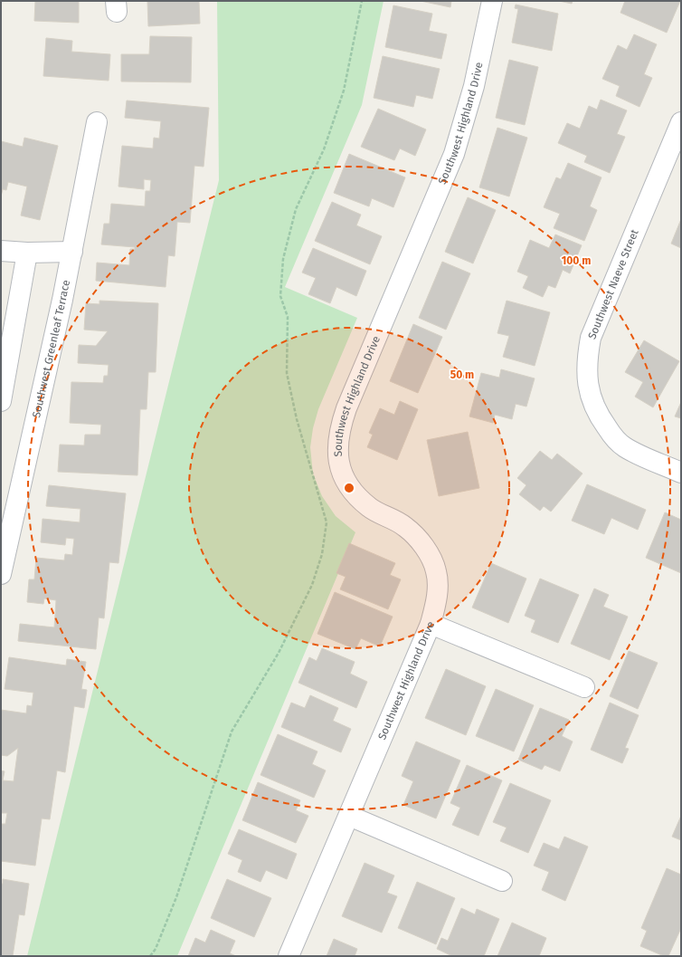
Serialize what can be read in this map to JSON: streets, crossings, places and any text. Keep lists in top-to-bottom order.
{
  "streets": {
    "street": ["Southwest Highland Drive", "Southwest Naeve Street", "Southwest Greenleaf Terrace"]
  },
  "rings": ["100 m", "50 m"]
}
